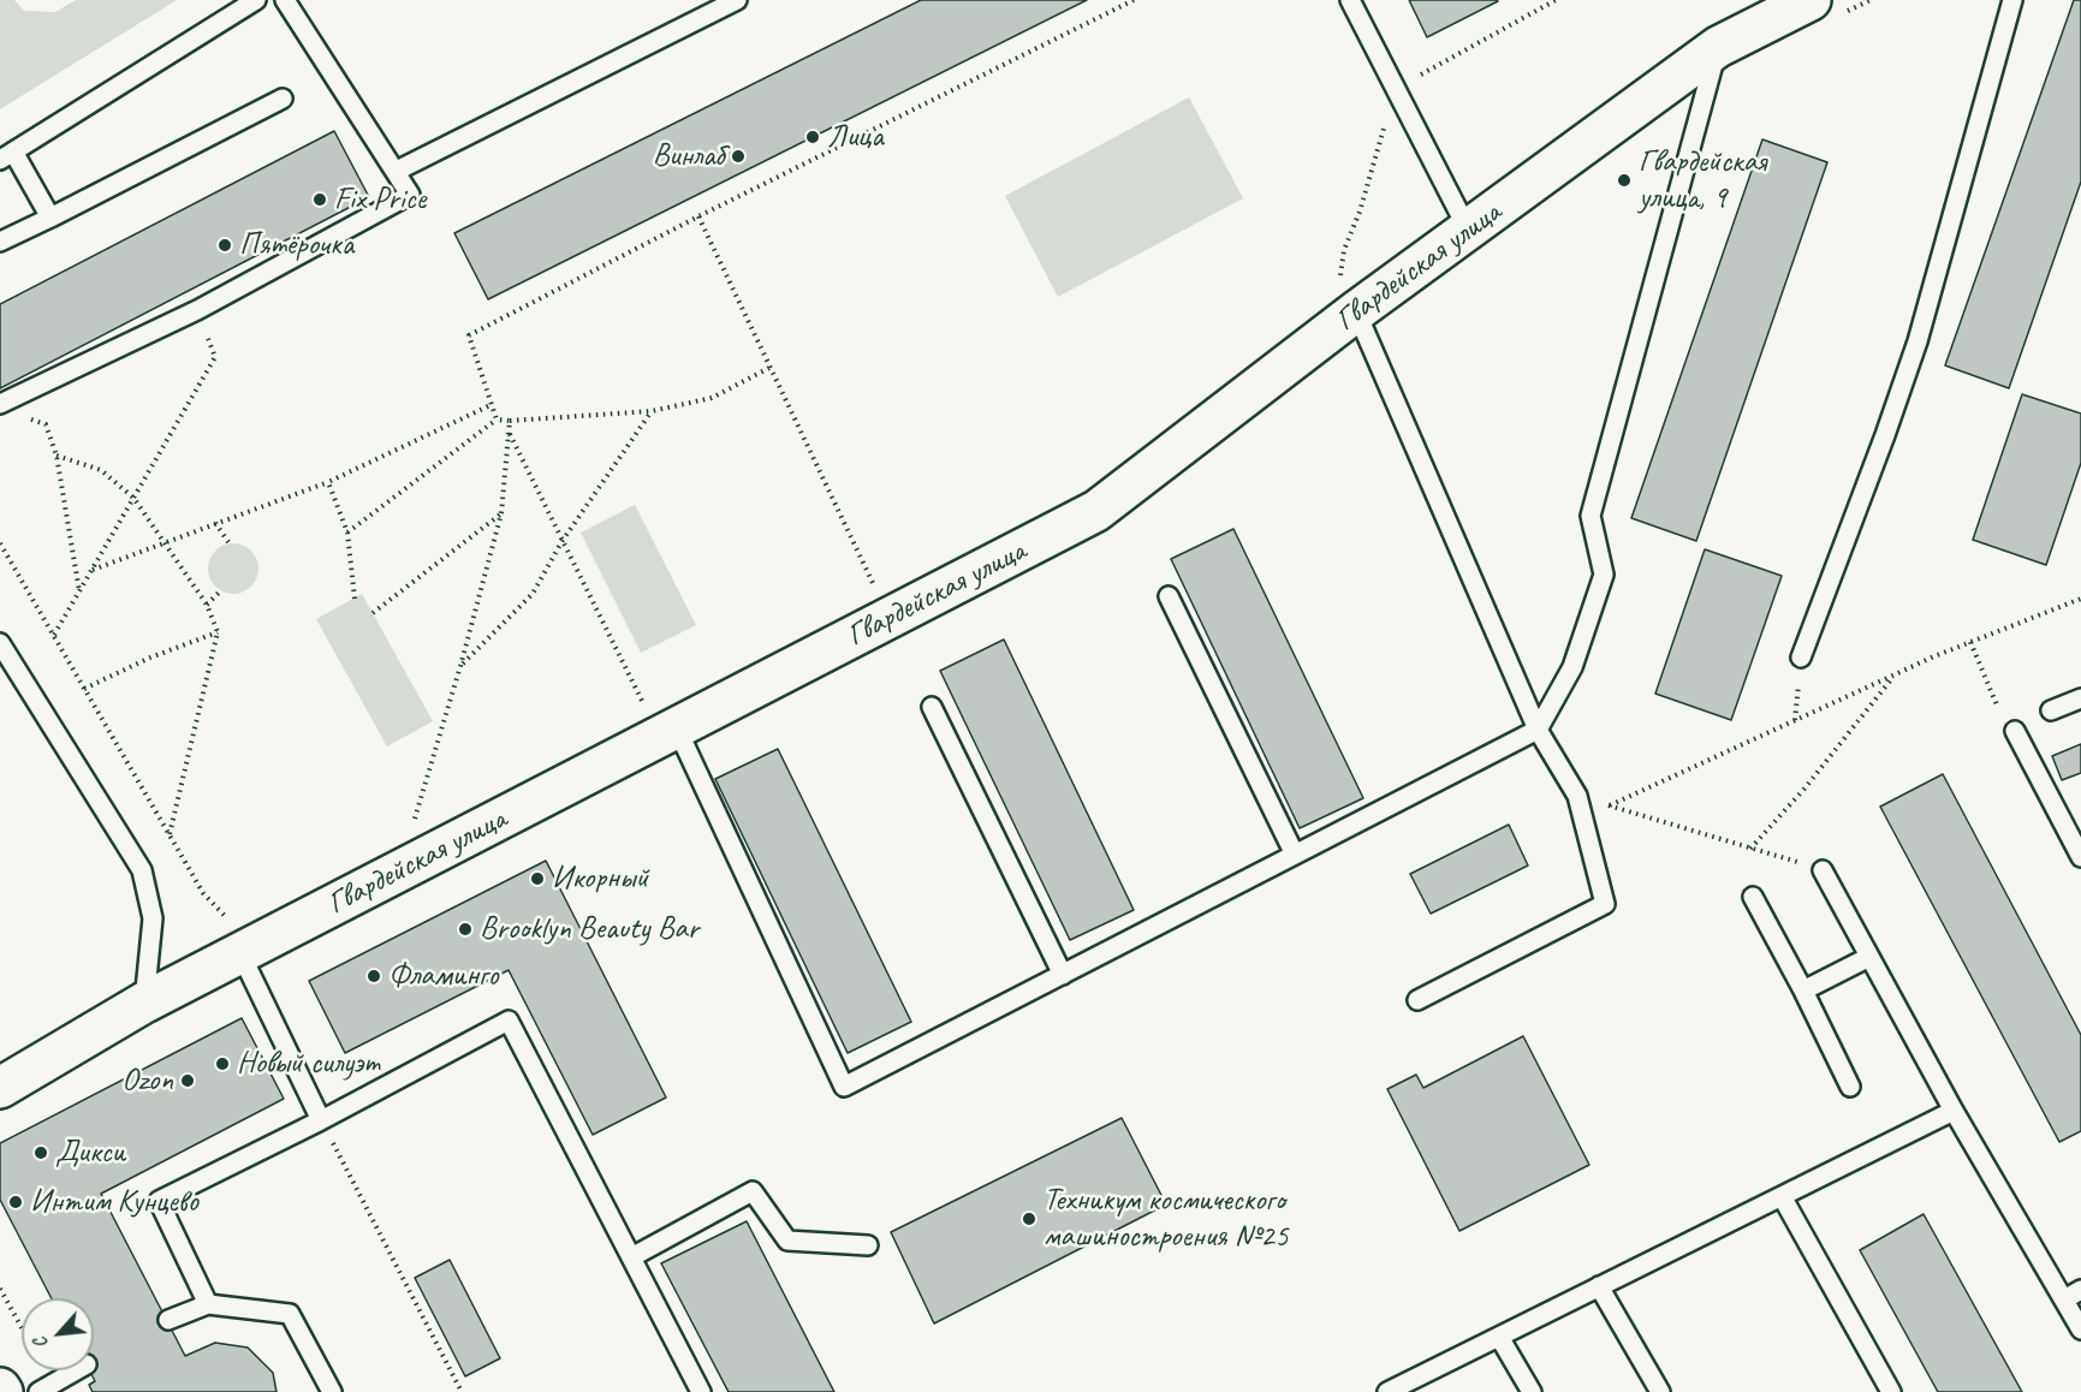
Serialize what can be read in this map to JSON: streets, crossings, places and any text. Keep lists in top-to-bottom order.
{
  "streets": {
    "street": ["Гвардейская улица"]
  },
  "places": [
    "Лица",
    "Винлаб",
    "Гвардейская улица, 9",
    "Fix Price",
    "Пятёрочка",
    "Икорный",
    "Brooklyn Beauty Bar",
    "Фламинго",
    "Новый силуэт",
    "Ozon",
    "Дикси",
    "Интим Кунцево",
    "Техникум космического машиностроения №25"
  ],
  "north": "bottom left"
}
